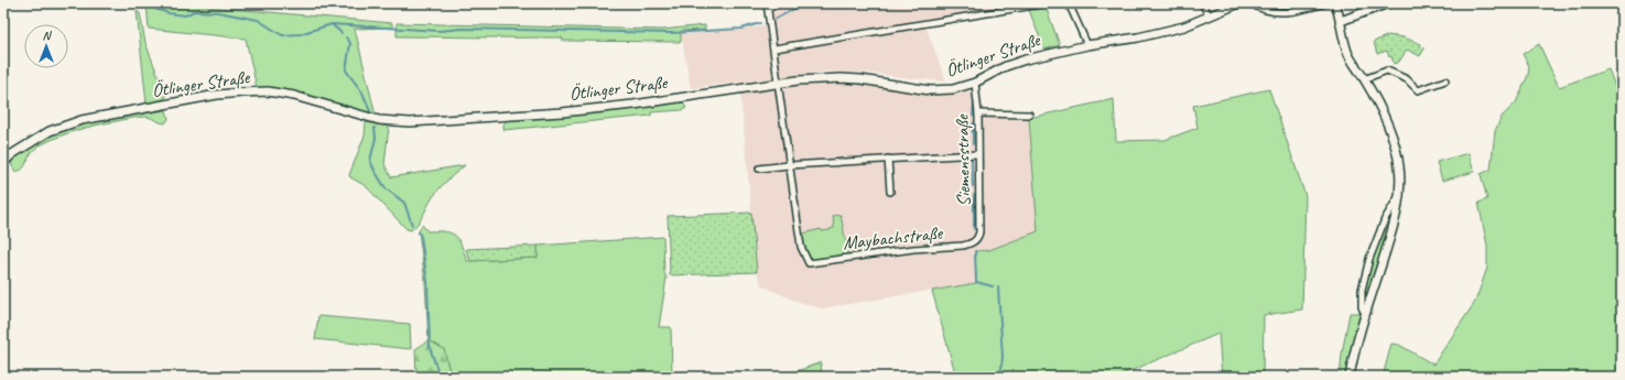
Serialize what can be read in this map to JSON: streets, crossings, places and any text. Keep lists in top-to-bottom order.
{
  "streets": {
    "street": ["Ötlinger Straße", "Siemensstraße", "Maybachstraße"]
  },
  "crossings": [
    ["Ötlinger Straße", "Siemensstraße"],
    ["Siemensstraße", "Maybachstraße"]
  ],
  "north": "top"
}
